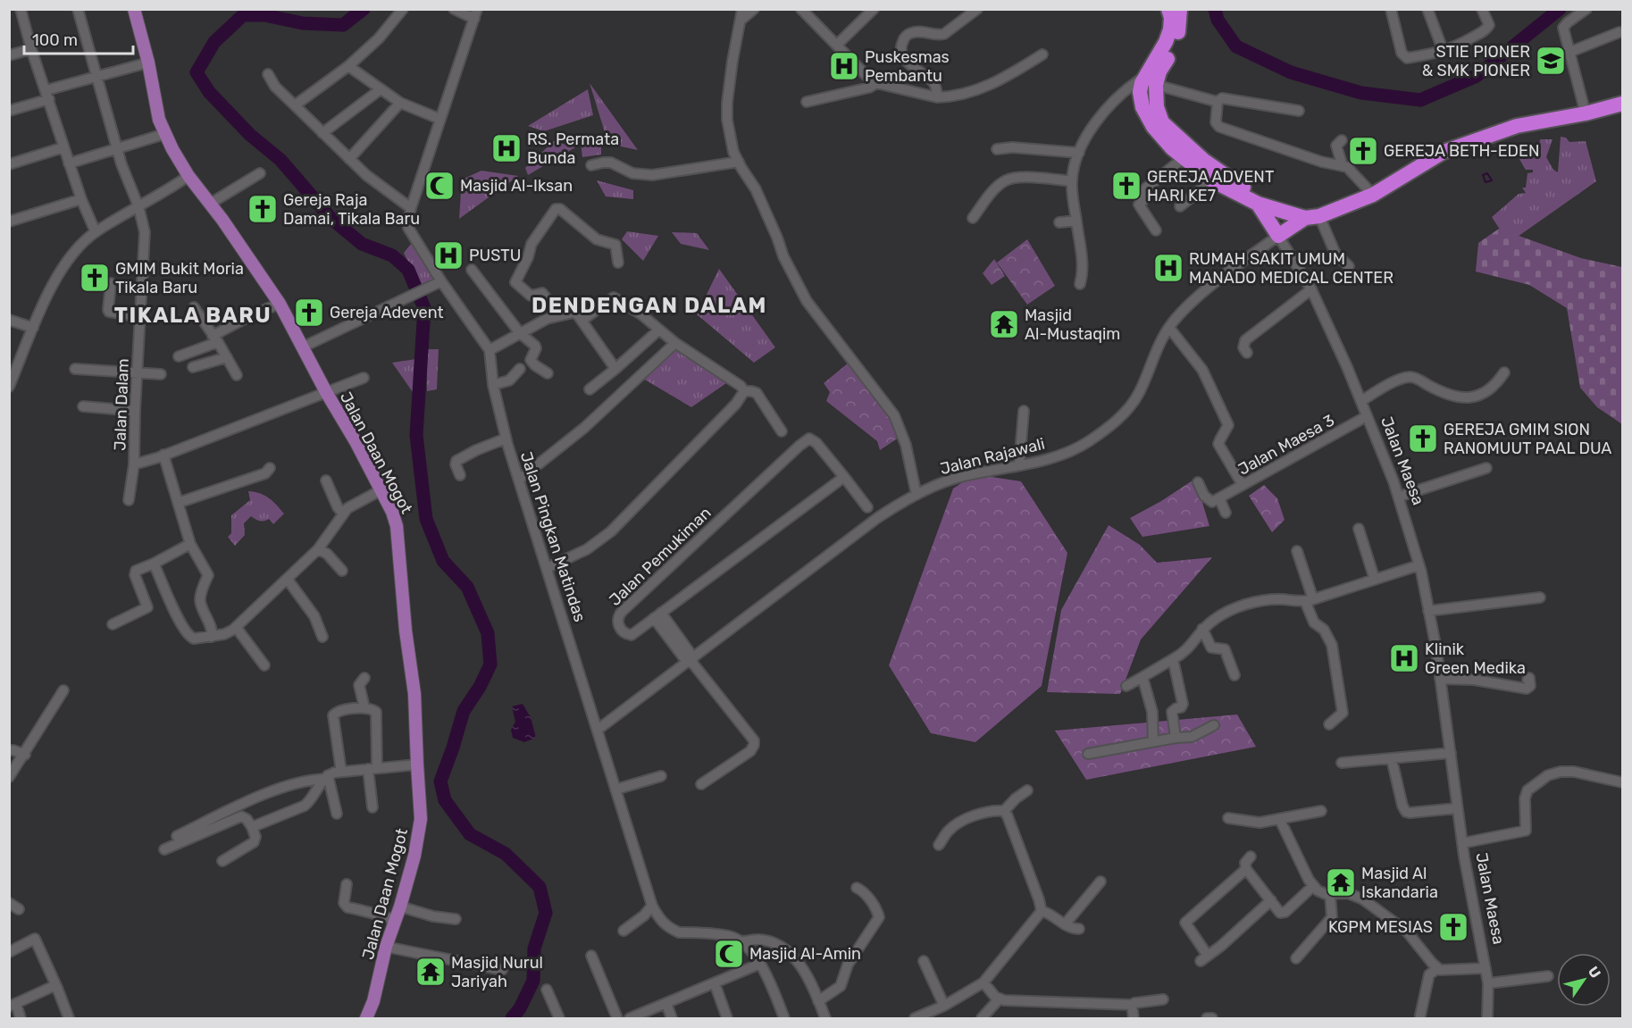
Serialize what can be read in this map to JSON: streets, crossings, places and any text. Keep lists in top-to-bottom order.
{
  "streets": {
    "highway": ["Jalan Maesa"],
    "main road": ["Jalan Daan Mogot"],
    "street": [
      "Jalan Dalam",
      "Jalan Maesa 3",
      "Jalan Rajawali",
      "Jalan Pingkan Matindas",
      "Jalan Pemukiman"
    ]
  },
  "crossings": [
    ["Jalan Dalam", "Jalan Daan Mogot"],
    ["Jalan Maesa 3", "Jalan Maesa"],
    ["Jalan Rajawali", "Jalan Maesa"],
    ["Jalan Rajawali", "Jalan Pingkan Matindas"]
  ],
  "districts": ["DENDENGAN DALAM", "TIKALA BARU"],
  "places": {
    "school or university": ["STIE PIONER & SMK PIONER"],
    "hospital": [
      "Puskesmas Pembantu",
      "RS. Permata Bunda",
      "PUSTU",
      "RUMAH SAKIT UMUM MANADO MEDICAL CENTER",
      "Klinik Green Medika"
    ],
    "church": [
      "GEREJA BETH-EDEN",
      "GEREJA ADVENT HARI KE7",
      "Gereja Raja Damai, Tikala Baru",
      "GMIM Bukit Moria Tikala Baru",
      "Gereja Adevent",
      "GEREJA GMIM SION RANOMUUT PAAL DUA",
      "KGPM MESIAS"
    ],
    "mosque": ["Masjid Al-Iksan", "Masjid Al-Amin"],
    "temple": ["Masjid Al-Mustaqim", "Masjid Al Iskandaria", "Masjid Nurul Jariyah"]
  },
  "scale_bar": "100 m",
  "north": "top right"
}
